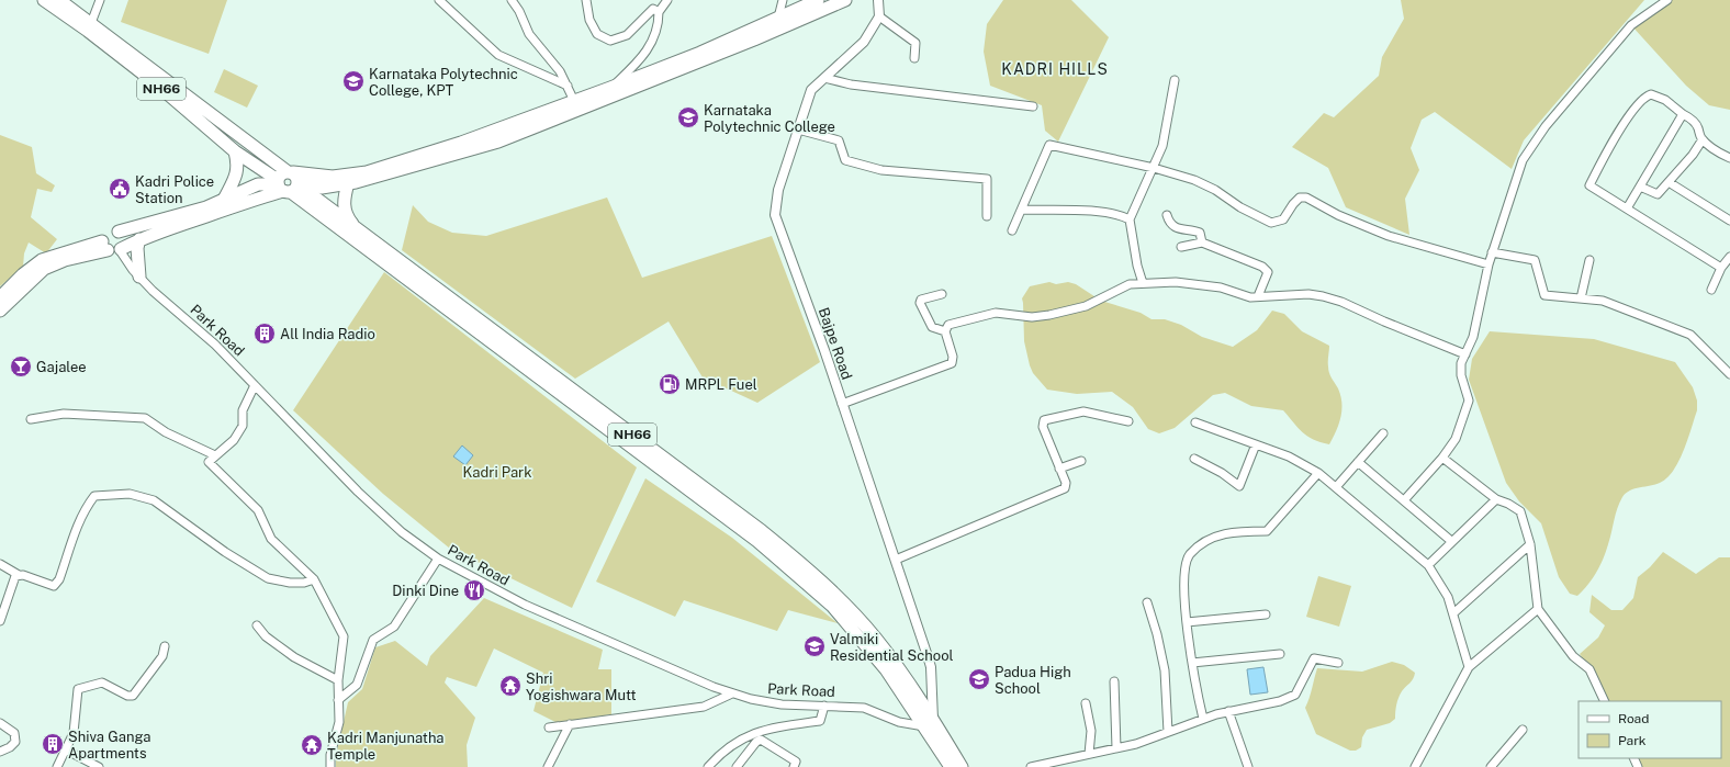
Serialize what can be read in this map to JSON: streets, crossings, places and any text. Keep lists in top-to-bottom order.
{
  "streets": {
    "main road": ["NH66"],
    "street": ["Park Road", "Bajpe Road"]
  },
  "crossings": [
    ["NH66", "Park Road"],
    ["NH66", "Bajpe Road"],
    ["Park Road", "Bajpe Road"]
  ],
  "districts": ["KADRI HILLS"],
  "parks": ["Kadri Park"],
  "places": {
    "school or university": [
      "Karnataka Polytechnic College, KPT",
      "Karnataka Polytechnic College",
      "Valmiki Residential School",
      "Padua High School"
    ],
    "public building": ["Kadri Police Station"],
    "building": ["All India Radio", "Shiva Ganga Apartments"],
    "bar": ["Gajalee"],
    "fuel station": ["MRPL Fuel"],
    "restaurant": ["Dinki Dine"],
    "temple": ["Shri Yogishwara Mutt", "Kadri Manjunatha Temple"]
  },
  "legend": ["Road", "Park"]
}
